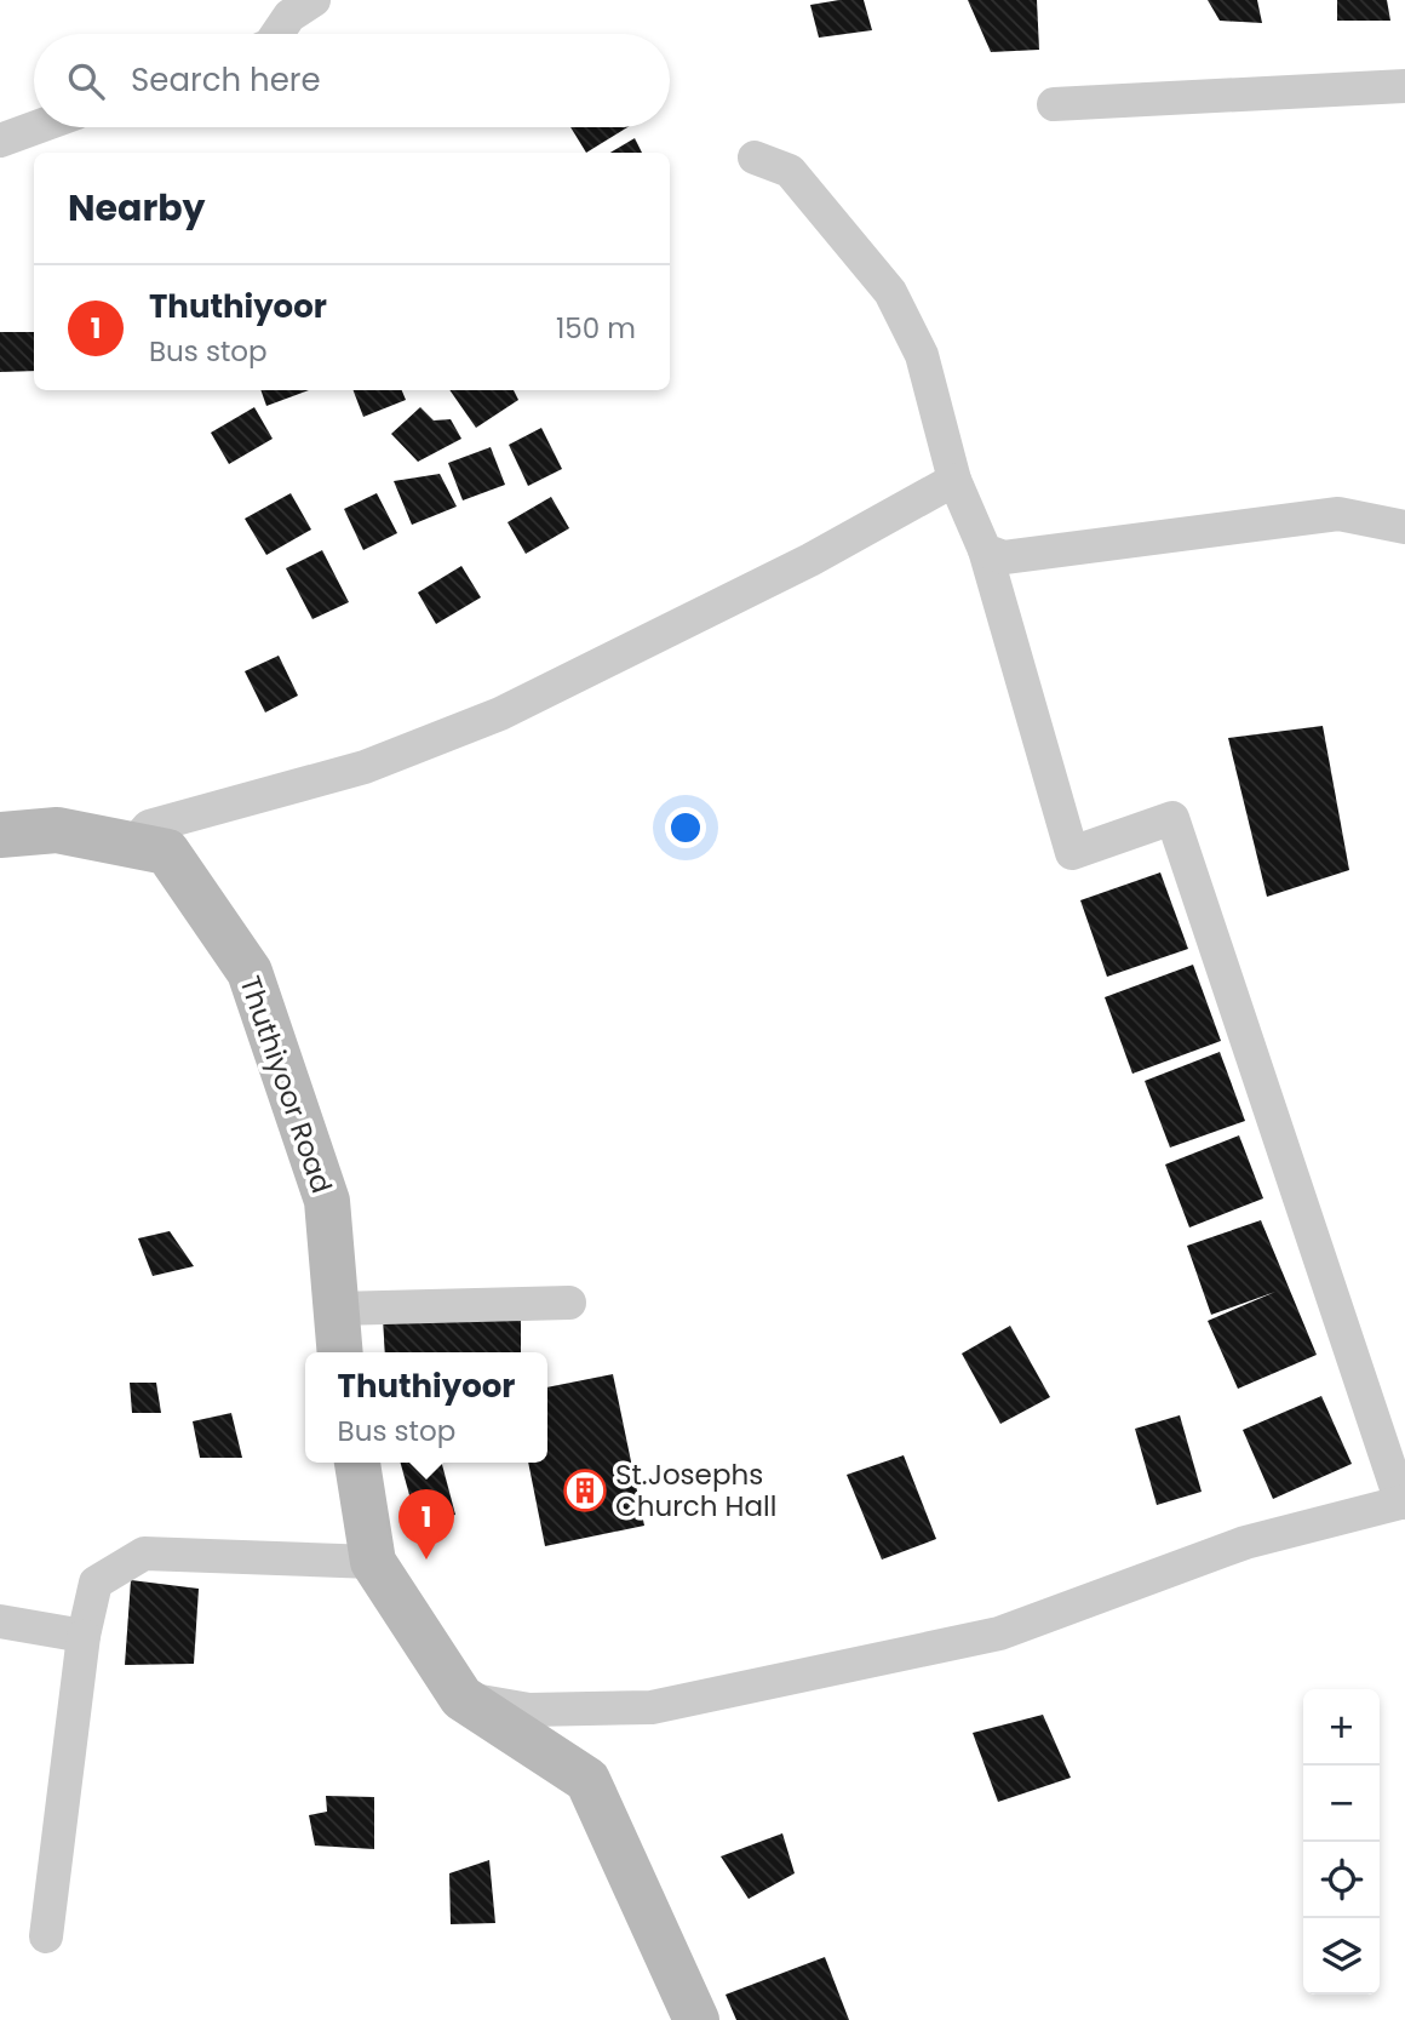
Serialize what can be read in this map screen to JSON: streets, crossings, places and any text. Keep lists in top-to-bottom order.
{
  "streets": {
    "main road": ["Thuthiyoor Road"]
  },
  "places": {
    "building": ["St.Josephs Church Hall"]
  },
  "page": {
    "search": "Search here",
    "heading": "Nearby",
    "list": [
      {
        "mark": "1",
        "name": "Thuthiyoor",
        "note": "Bus stop",
        "value": "150 m"
      }
    ],
    "popup": ["Thuthiyoor", "Bus stop"],
    "pins": "1",
    "map_buttons": ["+", "−"]
  }
}
